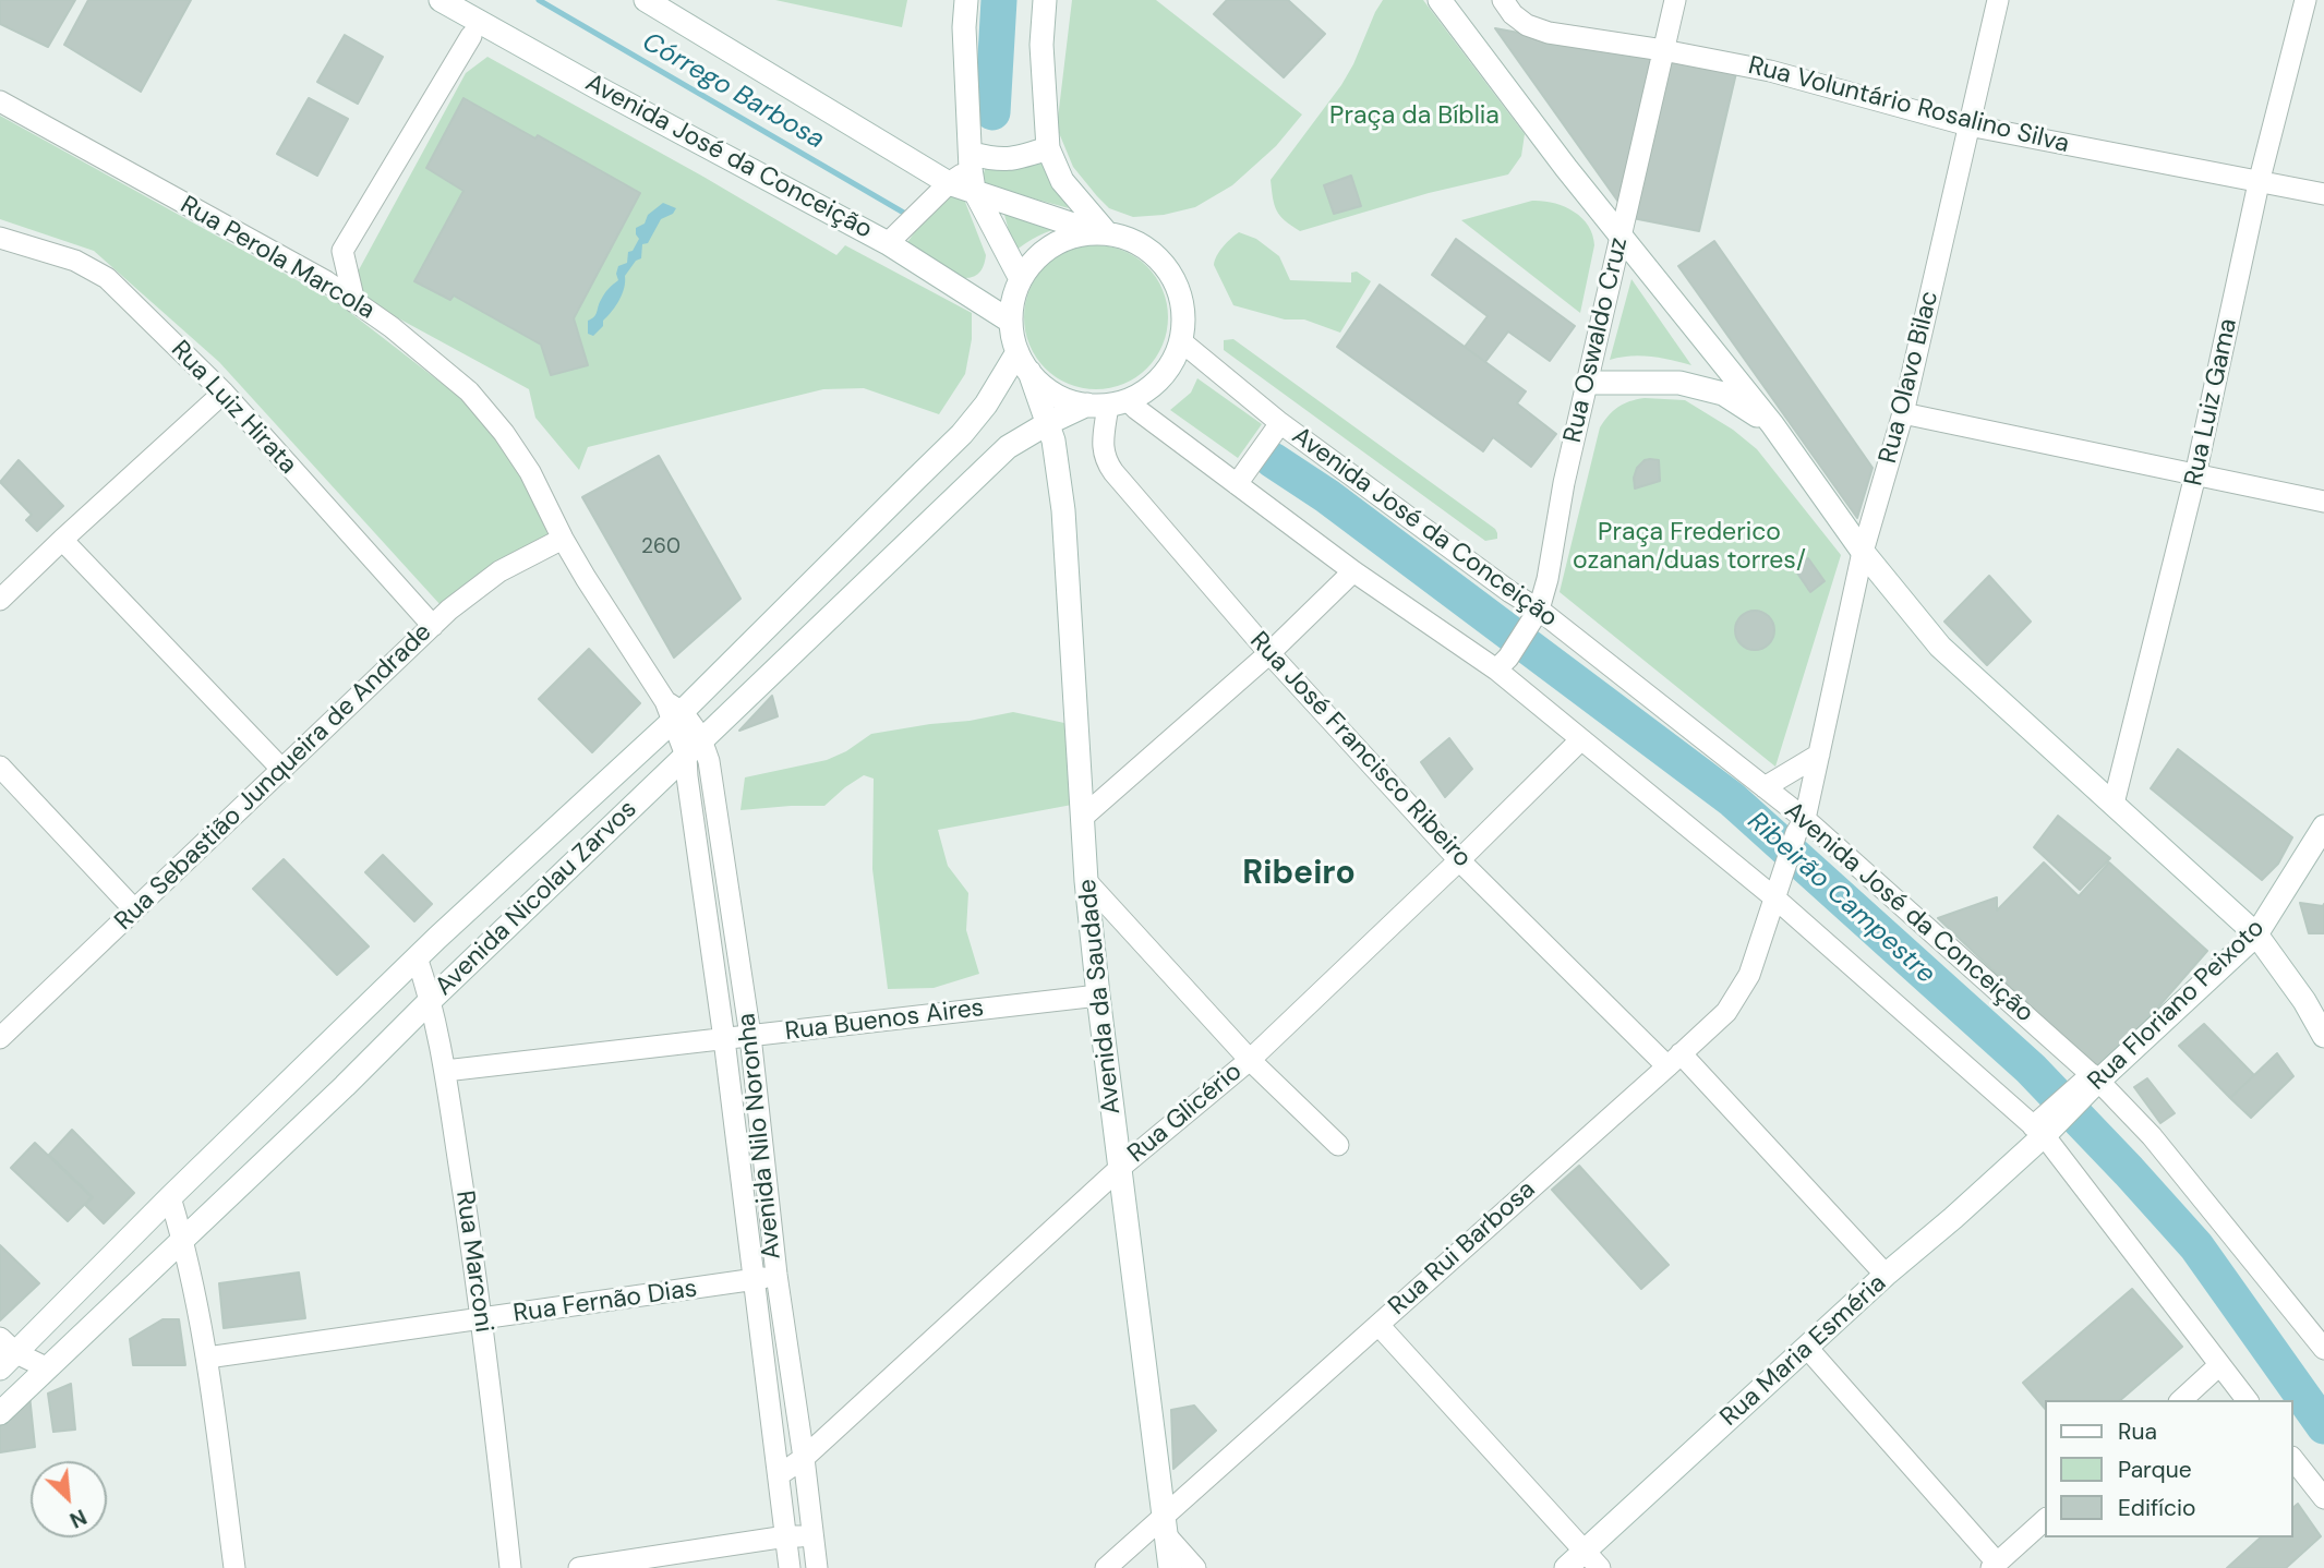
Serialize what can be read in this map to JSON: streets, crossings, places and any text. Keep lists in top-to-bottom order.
{
  "streets": {
    "main road": [
      "Avenida José da Conceição",
      "Avenida Nicolau Zarvos",
      "Avenida da Saudade",
      "Rua Floriano Peixoto",
      "Rua Maria Esméria"
    ],
    "street": [
      "Rua Voluntário Rosalino Silva",
      "Rua Perola Marcola",
      "Rua Oswaldo Cruz",
      "Rua Olavo Bilac",
      "Rua Luiz Gama",
      "Rua Luiz Hirata",
      "Rua José Francisco Ribeiro",
      "Rua Sebastião Junqueira de Andrade",
      "Rua Buenos Aires",
      "Rua Glicério",
      "Avenida Nilo Noronha",
      "Rua Rui Barbosa",
      "Rua Marconi",
      "Rua Fernão Dias"
    ]
  },
  "crossings": [
    ["Rua Voluntário Rosalino Silva", "Rua Oswaldo Cruz"],
    ["Rua Voluntário Rosalino Silva", "Rua Olavo Bilac"],
    ["Rua Voluntário Rosalino Silva", "Rua Luiz Gama"],
    ["Avenida José da Conceição", "Rua Oswaldo Cruz"],
    ["Avenida José da Conceição", "Rua Olavo Bilac"],
    ["Avenida José da Conceição", "Rua José Francisco Ribeiro"],
    ["Avenida José da Conceição", "Avenida Nicolau Zarvos"],
    ["Avenida José da Conceição", "Avenida da Saudade"],
    ["Avenida José da Conceição", "Rua Floriano Peixoto"],
    ["Rua Perola Marcola", "Rua Sebastião Junqueira de Andrade"],
    ["Rua Perola Marcola", "Avenida Nicolau Zarvos"],
    ["Rua Perola Marcola", "Avenida Nilo Noronha"],
    ["Rua Olavo Bilac", "Rua Rui Barbosa"],
    ["Rua Luiz Hirata", "Rua Sebastião Junqueira de Andrade"],
    ["Rua José Francisco Ribeiro", "Avenida Nicolau Zarvos"],
    ["Rua José Francisco Ribeiro", "Avenida da Saudade"],
    ["Rua José Francisco Ribeiro", "Rua Glicério"],
    ["Rua José Francisco Ribeiro", "Rua Rui Barbosa"],
    ["Rua José Francisco Ribeiro", "Rua Maria Esméria"],
    ["Avenida Nicolau Zarvos", "Avenida da Saudade"],
    ["Avenida Nicolau Zarvos", "Avenida Nilo Noronha"],
    ["Avenida Nicolau Zarvos", "Rua Marconi"],
    ["Avenida da Saudade", "Rua Buenos Aires"],
    ["Avenida da Saudade", "Rua Glicério"],
    ["Avenida da Saudade", "Rua Rui Barbosa"],
    ["Rua Floriano Peixoto", "Rua Maria Esméria"],
    ["Rua Buenos Aires", "Avenida Nilo Noronha"],
    ["Rua Buenos Aires", "Rua Marconi"],
    ["Rua Glicério", "Avenida Nilo Noronha"],
    ["Avenida Nilo Noronha", "Rua Fernão Dias"],
    ["Rua Marconi", "Rua Fernão Dias"]
  ],
  "districts": ["Ribeiro"],
  "water": ["Córrego Barbosa", "Ribeirão Campestre"],
  "parks": ["Praça da Bíblia", "Praça Frederico ozanan/duas torres/"],
  "house_numbers": ["260"],
  "legend": ["Rua", "Parque", "Edifício"],
  "north": "bottom right"
}
